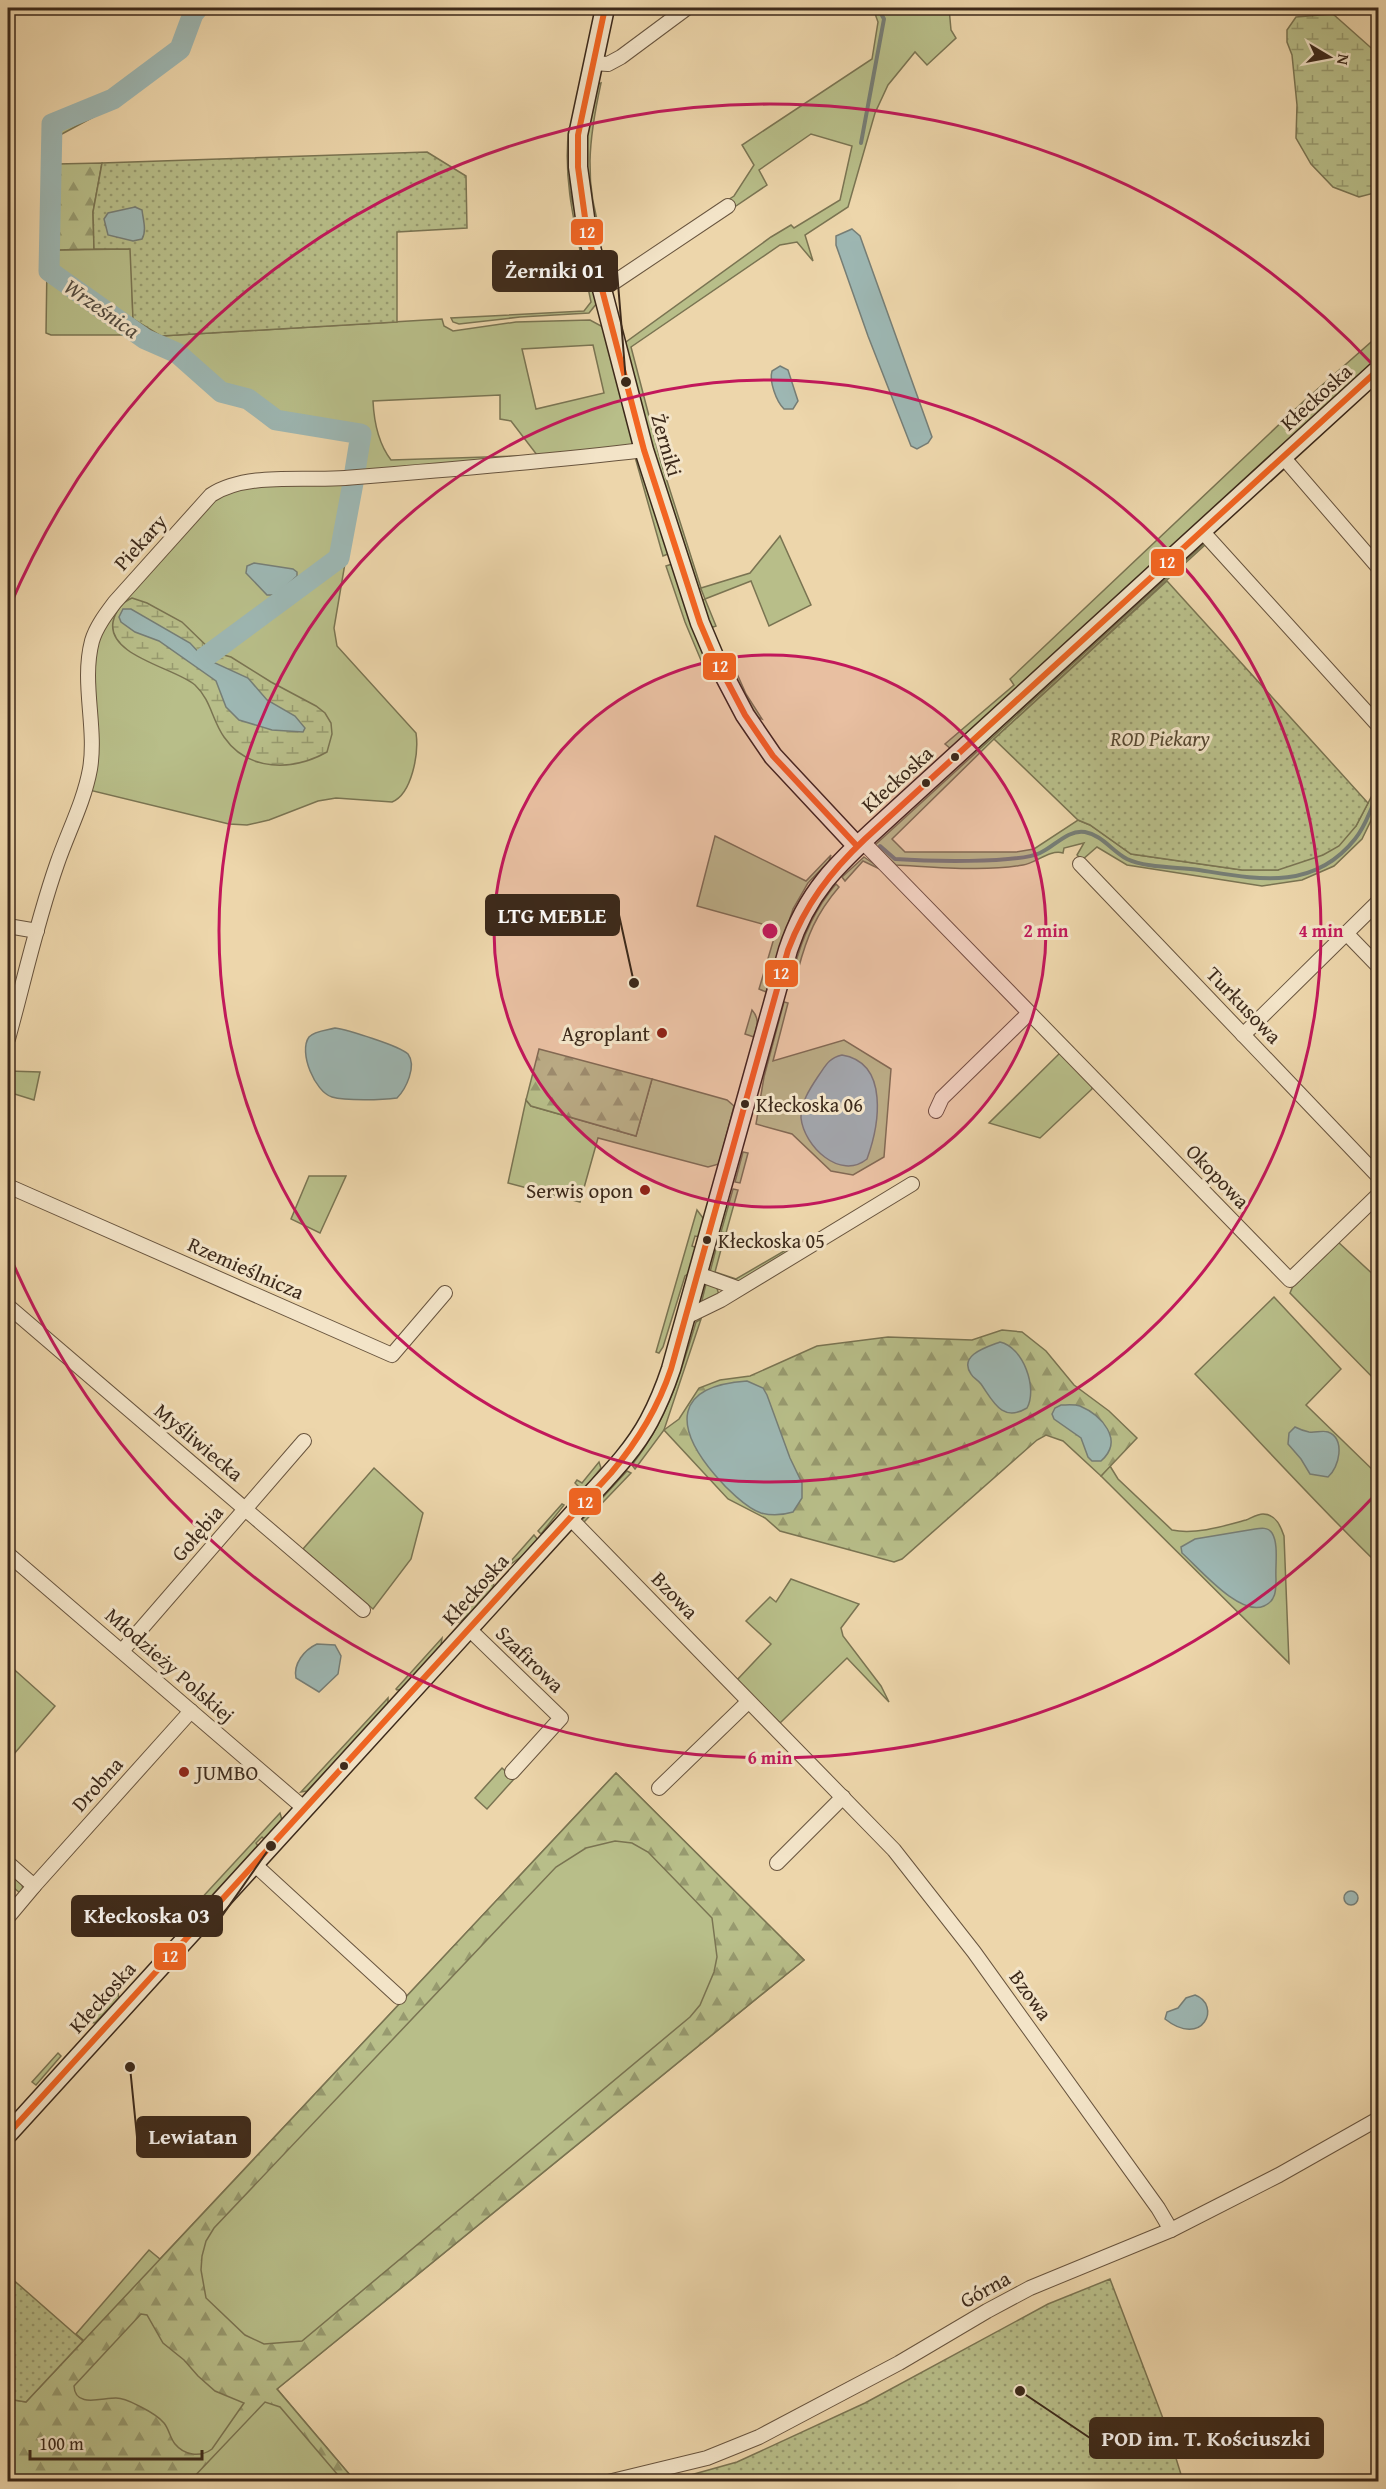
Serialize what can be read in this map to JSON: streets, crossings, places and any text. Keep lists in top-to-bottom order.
{
  "streets": {
    "main road": ["Kłeckoska", "Żerniki"],
    "street": [
      "Piekary",
      "Turkusowa",
      "Okopowa",
      "Rzemieślnicza",
      "Myśliwiecka",
      "Gołębia",
      "Bzowa",
      "Szafirowa",
      "Młodzieży Polskiej",
      "Drobna",
      "Górna"
    ]
  },
  "crossings": [
    ["Kłeckoska", "Żerniki"],
    ["Kłeckoska", "Okopowa"],
    ["Kłeckoska", "Bzowa"],
    ["Kłeckoska", "Szafirowa"],
    ["Kłeckoska", "Młodzieży Polskiej"],
    ["Żerniki", "Piekary"],
    ["Żerniki", "Okopowa"],
    ["Myśliwiecka", "Gołębia"],
    ["Gołębia", "Młodzieży Polskiej"],
    ["Bzowa", "Górna"],
    ["Młodzieży Polskiej", "Drobna"]
  ],
  "water": ["Wrześnica"],
  "parks": ["ROD Piekary"],
  "places": [
    "Żerniki 01",
    "LTG MEBLE",
    "Agroplant",
    "Kłeckoska 06",
    "Serwis opon",
    "Kłeckoska 05",
    "JUMBO",
    "Kłeckoska 03",
    "Lewiatan",
    "POD im. T. Kościuszki"
  ],
  "lines": ["transit line 12"],
  "scale_bar": "100 m",
  "north": "right",
  "rings": ["2 min", "4 min", "6 min"]
}
